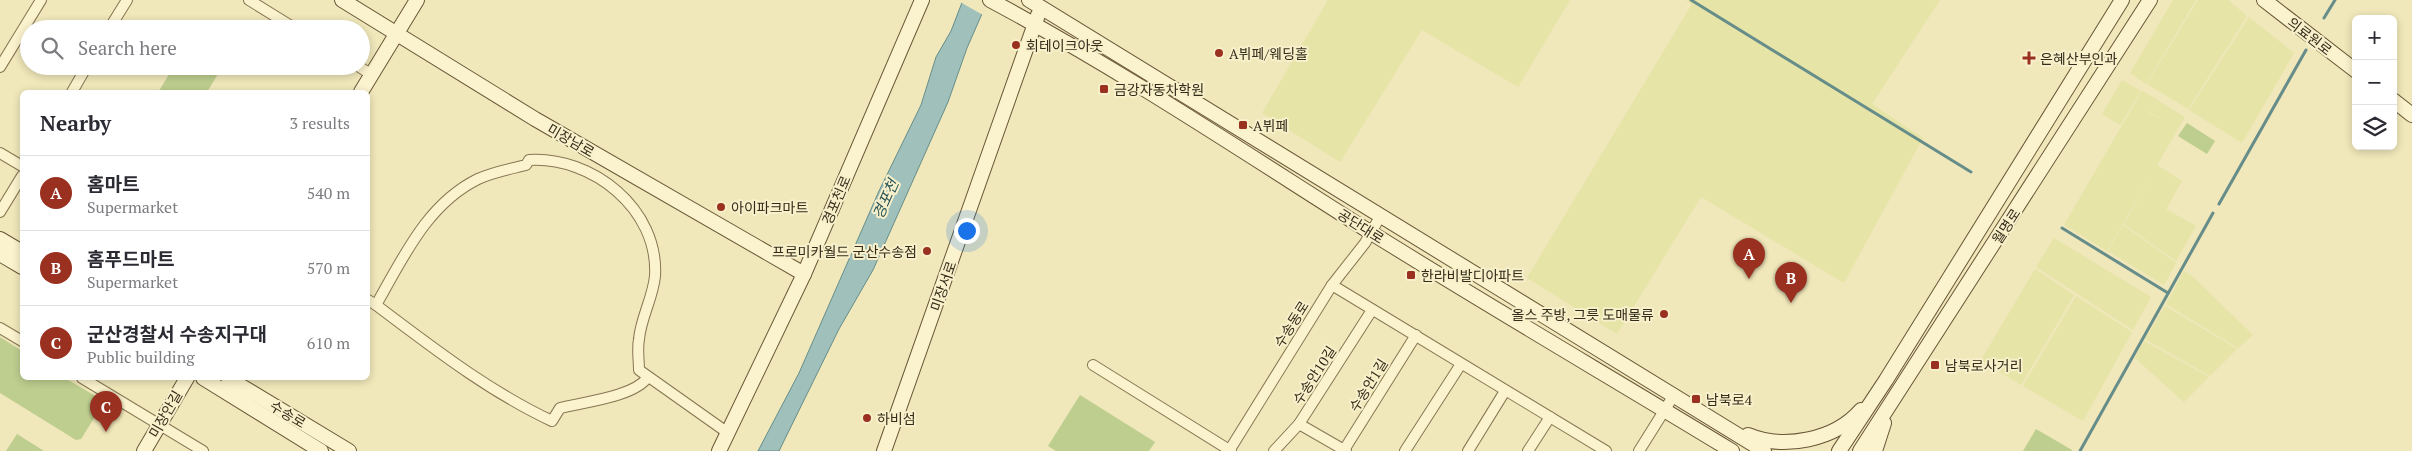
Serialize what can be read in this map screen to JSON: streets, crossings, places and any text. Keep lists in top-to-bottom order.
{
  "streets": {
    "street": [
      "의료원로",
      "미장남로",
      "경포천로",
      "공단대로",
      "월명로",
      "미장서로",
      "수송동로",
      "수송안10길",
      "수송안1길",
      "미장안길",
      "수송로"
    ]
  },
  "crossings": [
    ["미장남로", "경포천로"],
    ["공단대로", "미장서로"],
    ["공단대로", "수송동로"]
  ],
  "water": ["경포천"],
  "places": {
    "other": [
      "회테이크아웃",
      "A뷔페/웨딩홀",
      "아이파크마트",
      "프로미카월드 군산수송점",
      "올스 주방, 그릇 도매물류",
      "하비섬"
    ],
    "health": ["은혜산부인과"],
    "transit": [
      "금강자동차학원",
      "A뷔페",
      "한라비발디아파트",
      "남북로사거리",
      "남북로4"
    ]
  },
  "page": {
    "map_buttons": ["+", "−"],
    "search": "Search here",
    "heading": ["Nearby", "3 results"],
    "list": [
      {
        "mark": "A",
        "name": "홈마트",
        "note": "Supermarket",
        "value": "540 m"
      },
      {
        "mark": "B",
        "name": "홈푸드마트",
        "note": "Supermarket",
        "value": "570 m"
      },
      {
        "mark": "C",
        "name": "군산경찰서 수송지구대",
        "note": "Public building",
        "value": "610 m"
      }
    ],
    "pins": ["A", "B", "C"]
  }
}
